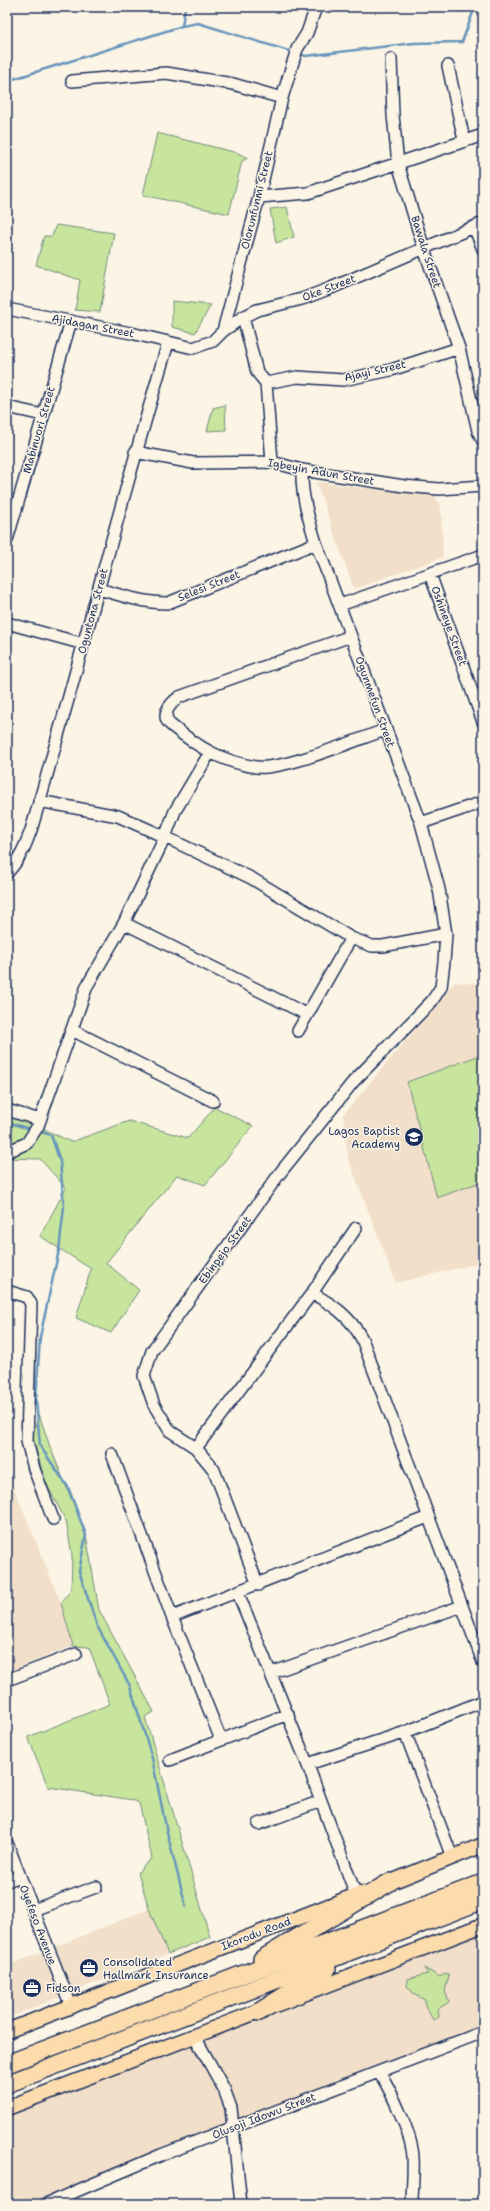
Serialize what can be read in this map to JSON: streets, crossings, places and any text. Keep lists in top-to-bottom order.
{
  "streets": {
    "main road": ["Ikorodu Road"],
    "street": [
      "Olorunfunmi Street",
      "Bawala Street",
      "Oke Street",
      "Ajidagan Street",
      "Ajayi Street",
      "Mabinuori Street",
      "Igbeyin Adun Street",
      "Selesi Street",
      "Oguntona Street",
      "Oshineye Street",
      "Ogunmefun Street",
      "Ebinpejo Street",
      "Oyefeso Avenue",
      "Olusoji Idowu Street"
    ]
  },
  "crossings": [
    ["Olorunfunmi Street", "Oke Street"],
    ["Bawala Street", "Oke Street"],
    ["Bawala Street", "Ajayi Street"],
    ["Oke Street", "Ajidagan Street"],
    ["Oke Street", "Oguntona Street"],
    ["Ajidagan Street", "Mabinuori Street"],
    ["Ajidagan Street", "Oguntona Street"],
    ["Igbeyin Adun Street", "Oguntona Street"],
    ["Igbeyin Adun Street", "Ogunmefun Street"],
    ["Selesi Street", "Oguntona Street"],
    ["Selesi Street", "Ogunmefun Street"],
    ["Ogunmefun Street", "Ebinpejo Street"],
    ["Oyefeso Avenue", "Ikorodu Road"]
  ],
  "places": {
    "school or university": ["Lagos Baptist Academy"],
    "office": ["Consolidated Hallmark Insurance", "Fidson"]
  }
}
